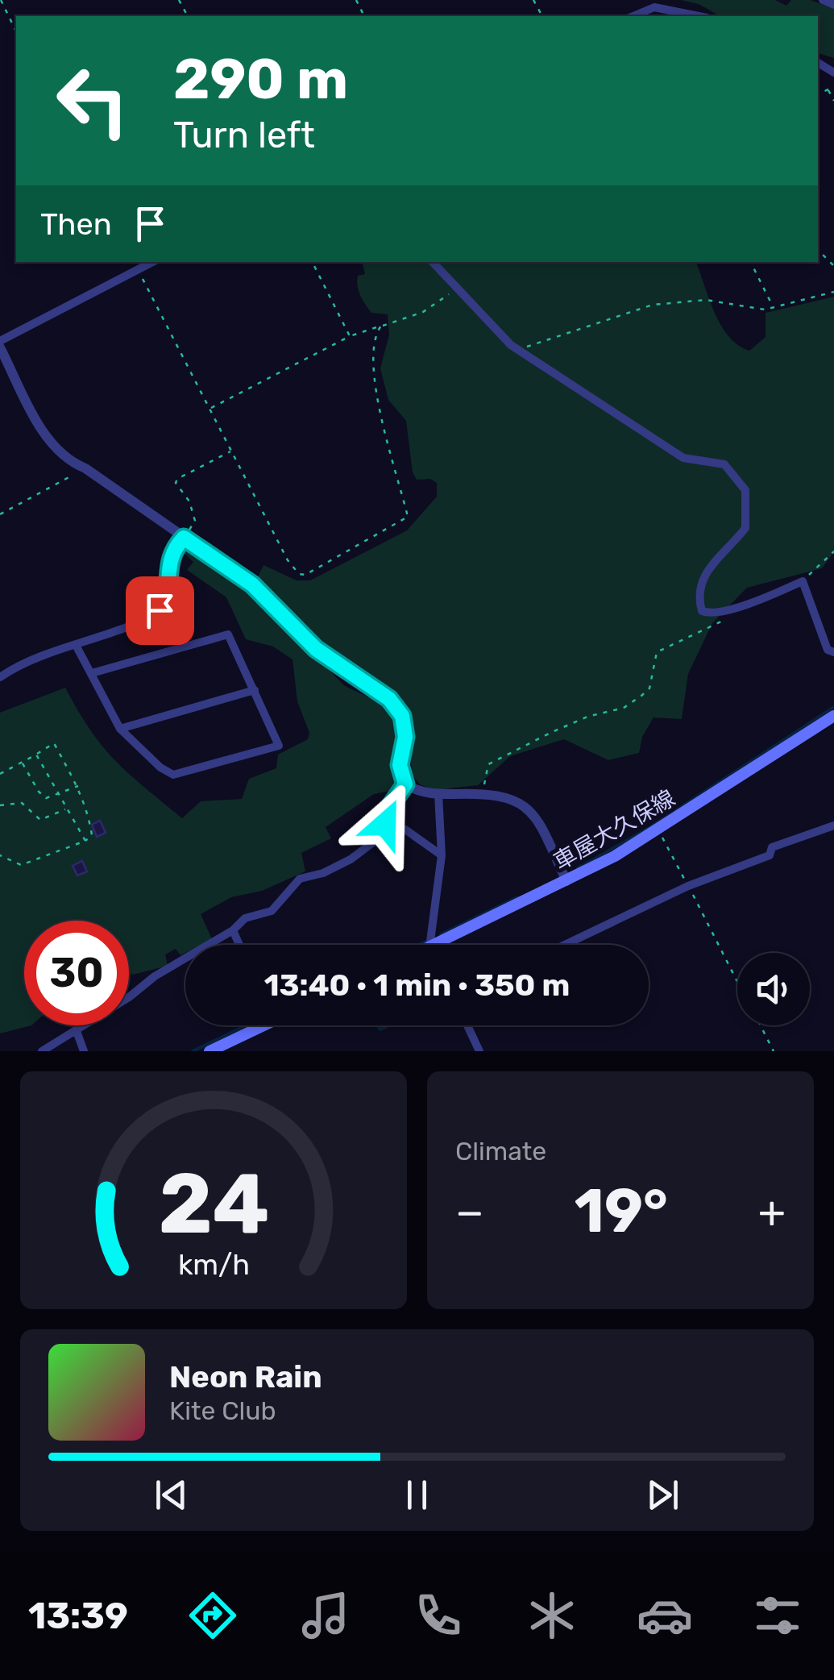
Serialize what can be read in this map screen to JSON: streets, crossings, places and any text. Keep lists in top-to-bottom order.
{
  "streets": {
    "main road": ["車屋大久保線"]
  },
  "page": {
    "turn": ["290 m", "Turn left"],
    "then": "Then",
    "limit": "30",
    "trip": "13:40 · 1 min · 350 m",
    "tile": "Climate",
    "heat": ["−", "19°", "+"],
    "song": ["Neon Rain", "Kite Club"],
    "tabs": "13:39",
    "gauge": ["24", "km/h"]
  }
}
